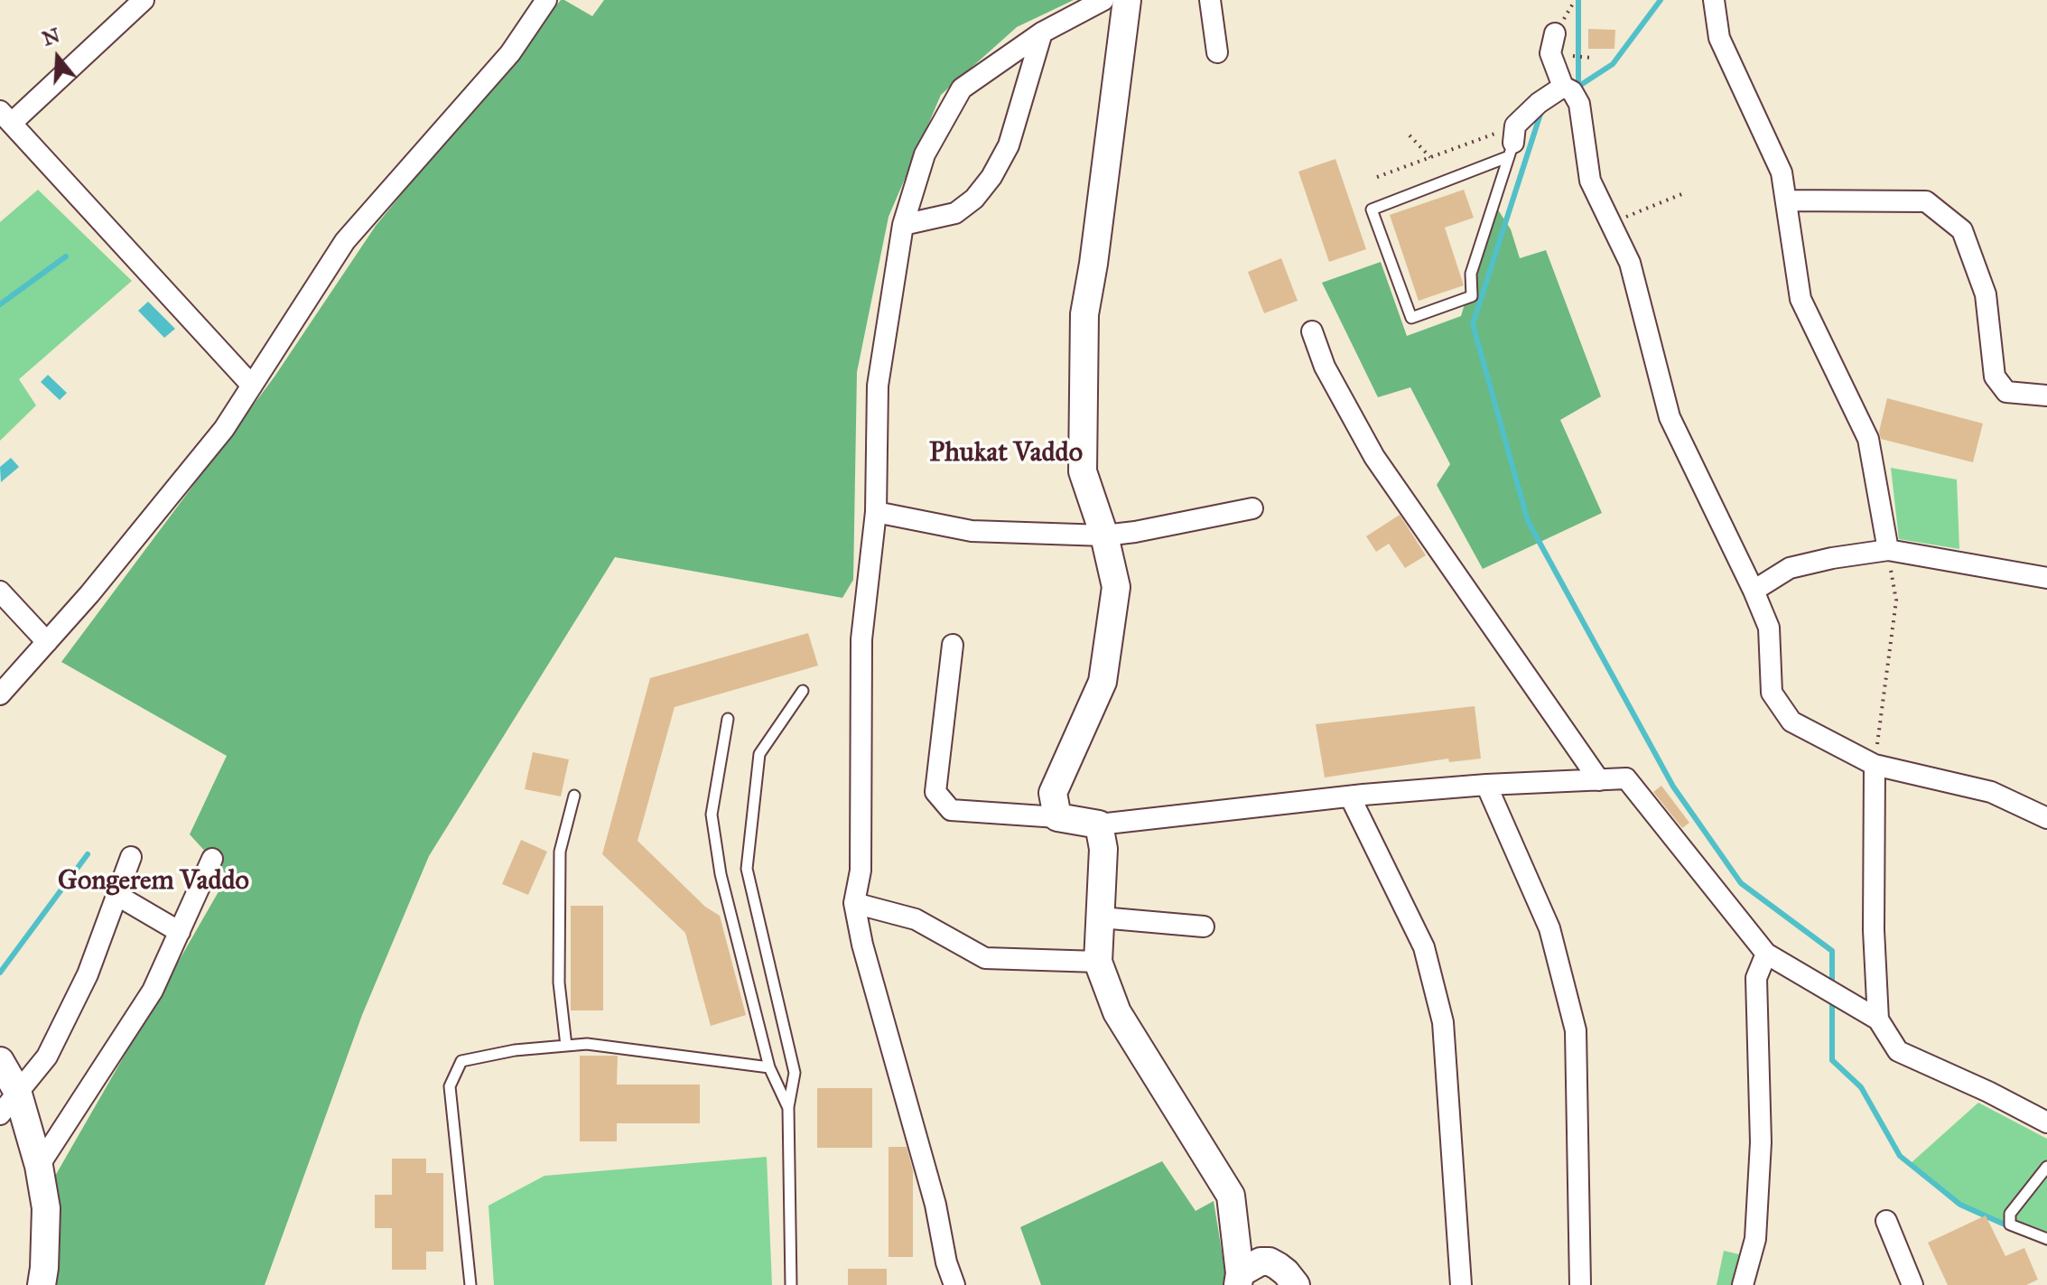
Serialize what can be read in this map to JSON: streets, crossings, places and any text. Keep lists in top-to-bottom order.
{
  "districts": ["Phukat Vaddo", "Gongerem Vaddo"],
  "north": "top"
}
